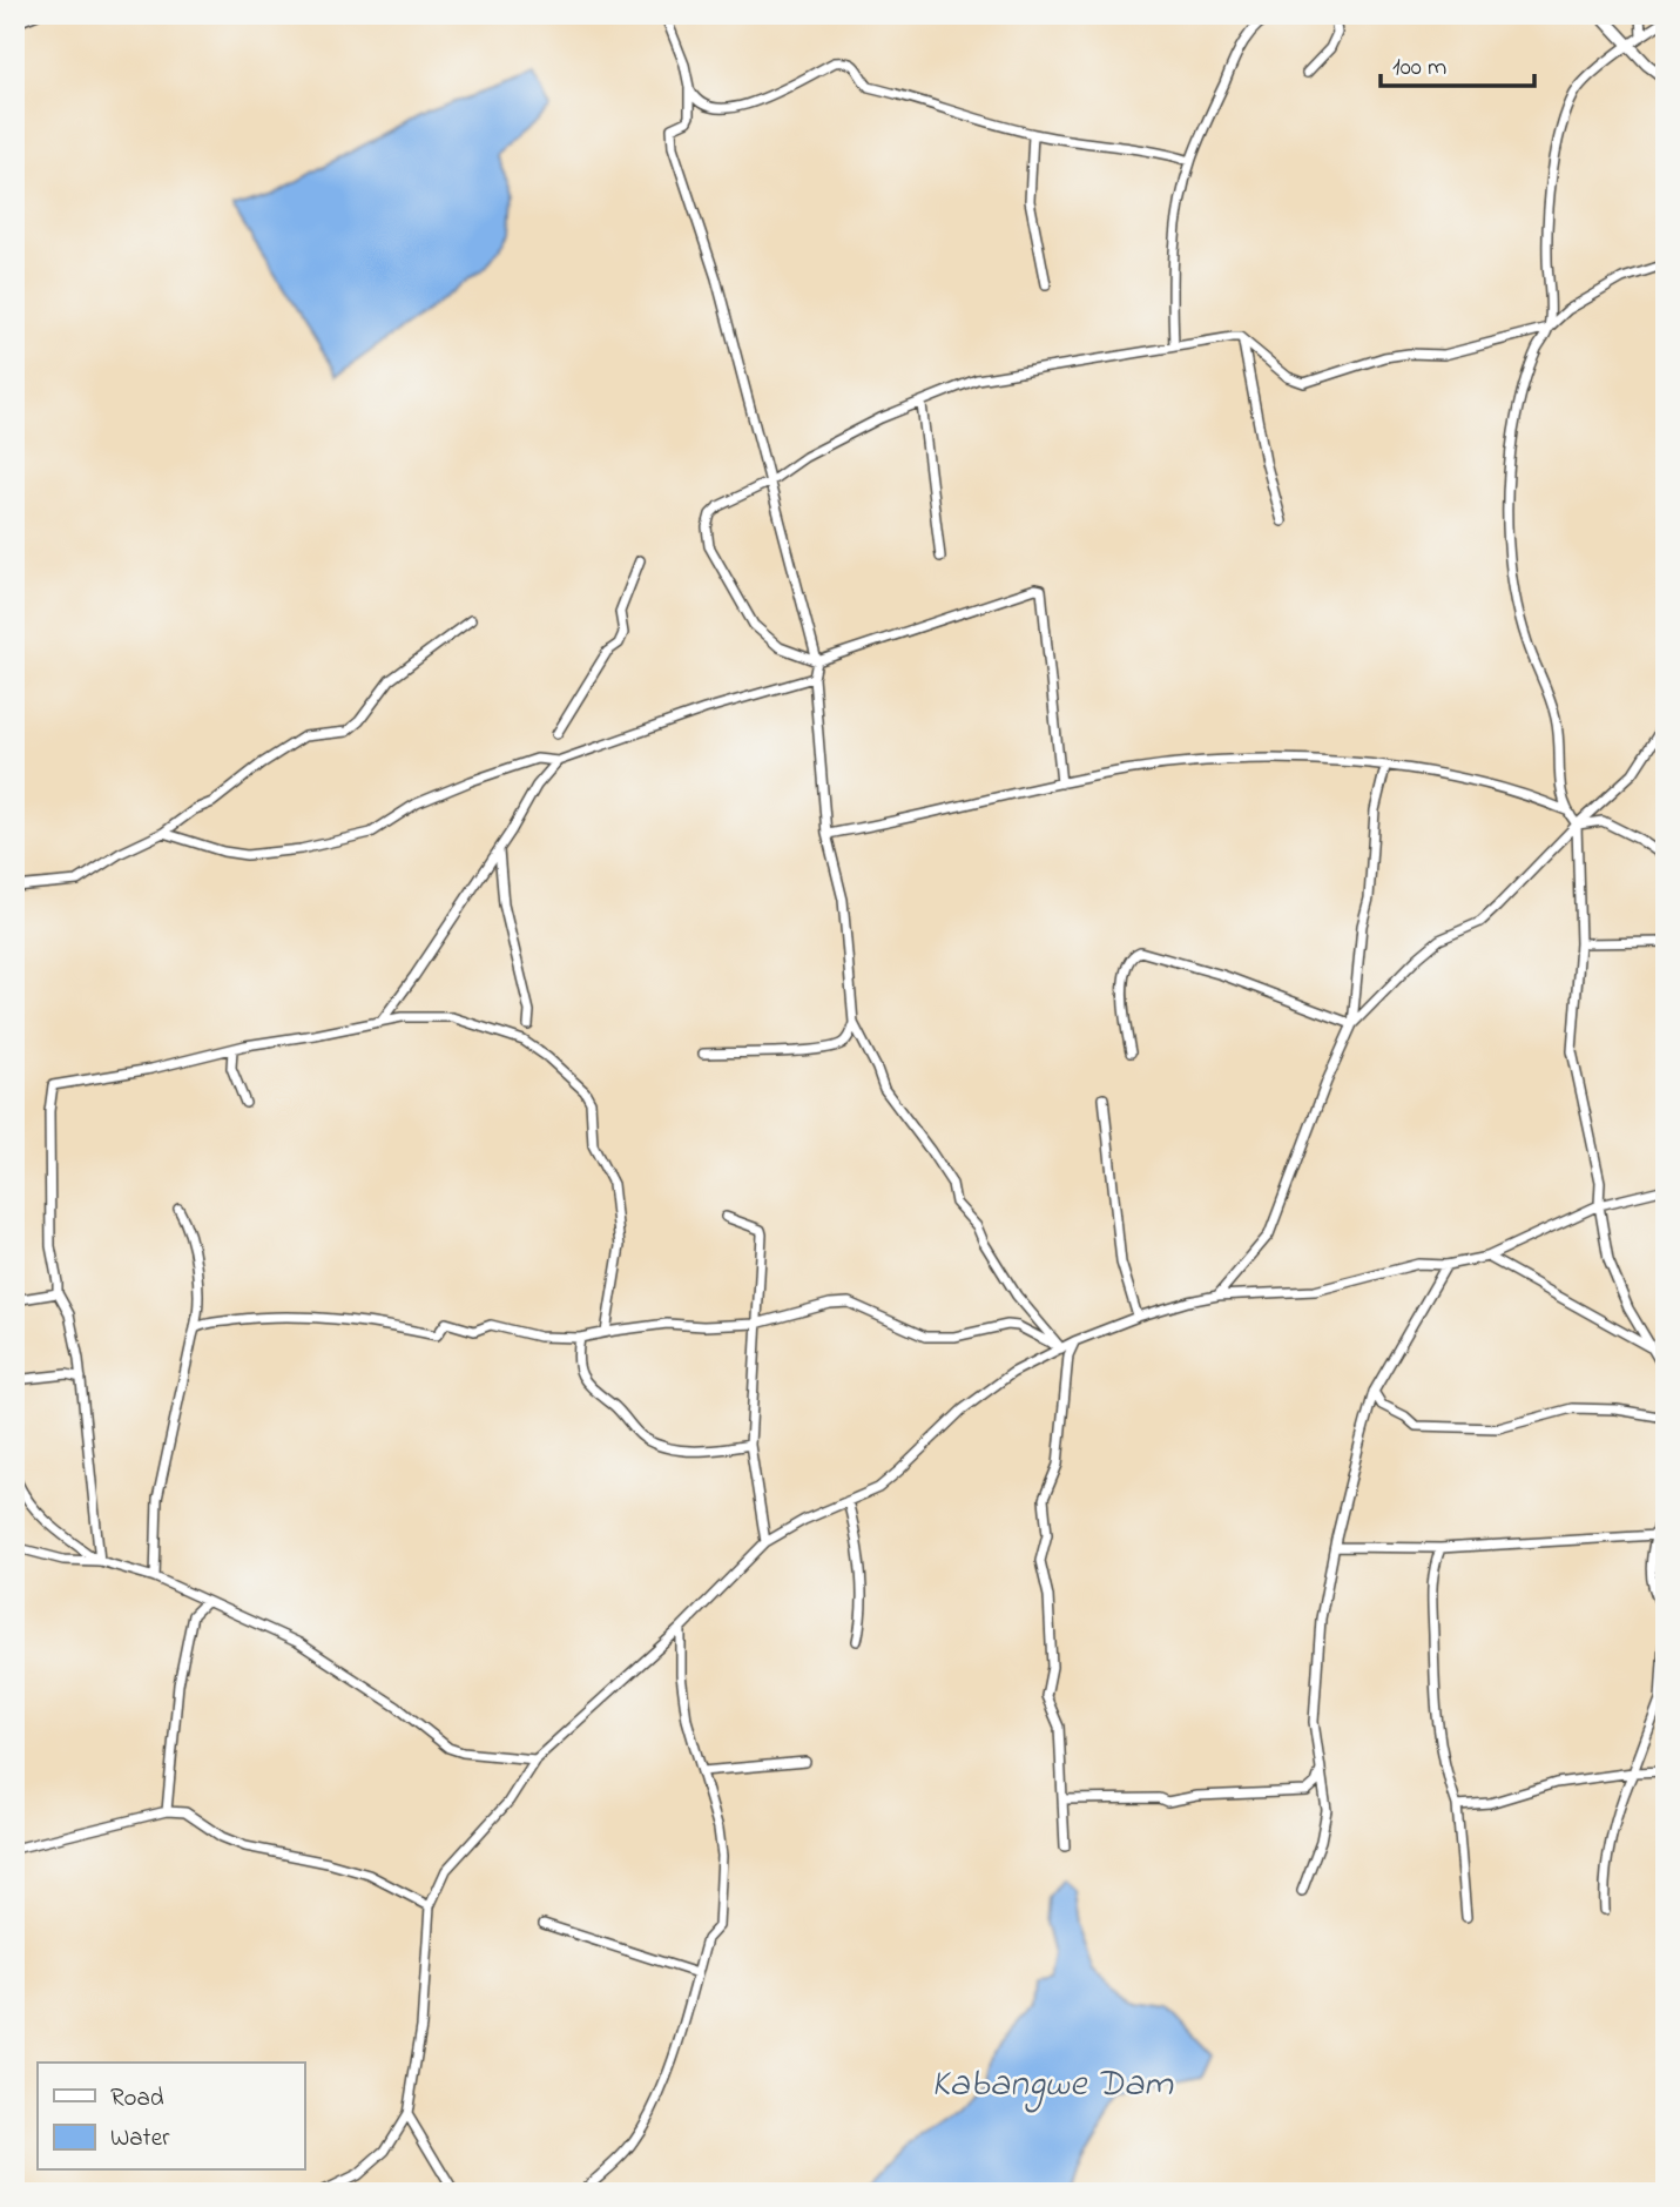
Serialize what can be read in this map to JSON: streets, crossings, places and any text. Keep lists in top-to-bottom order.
{
  "water": ["Kabangwe Dam"],
  "legend": ["Road", "Water"],
  "scale_bar": "100 m"
}
